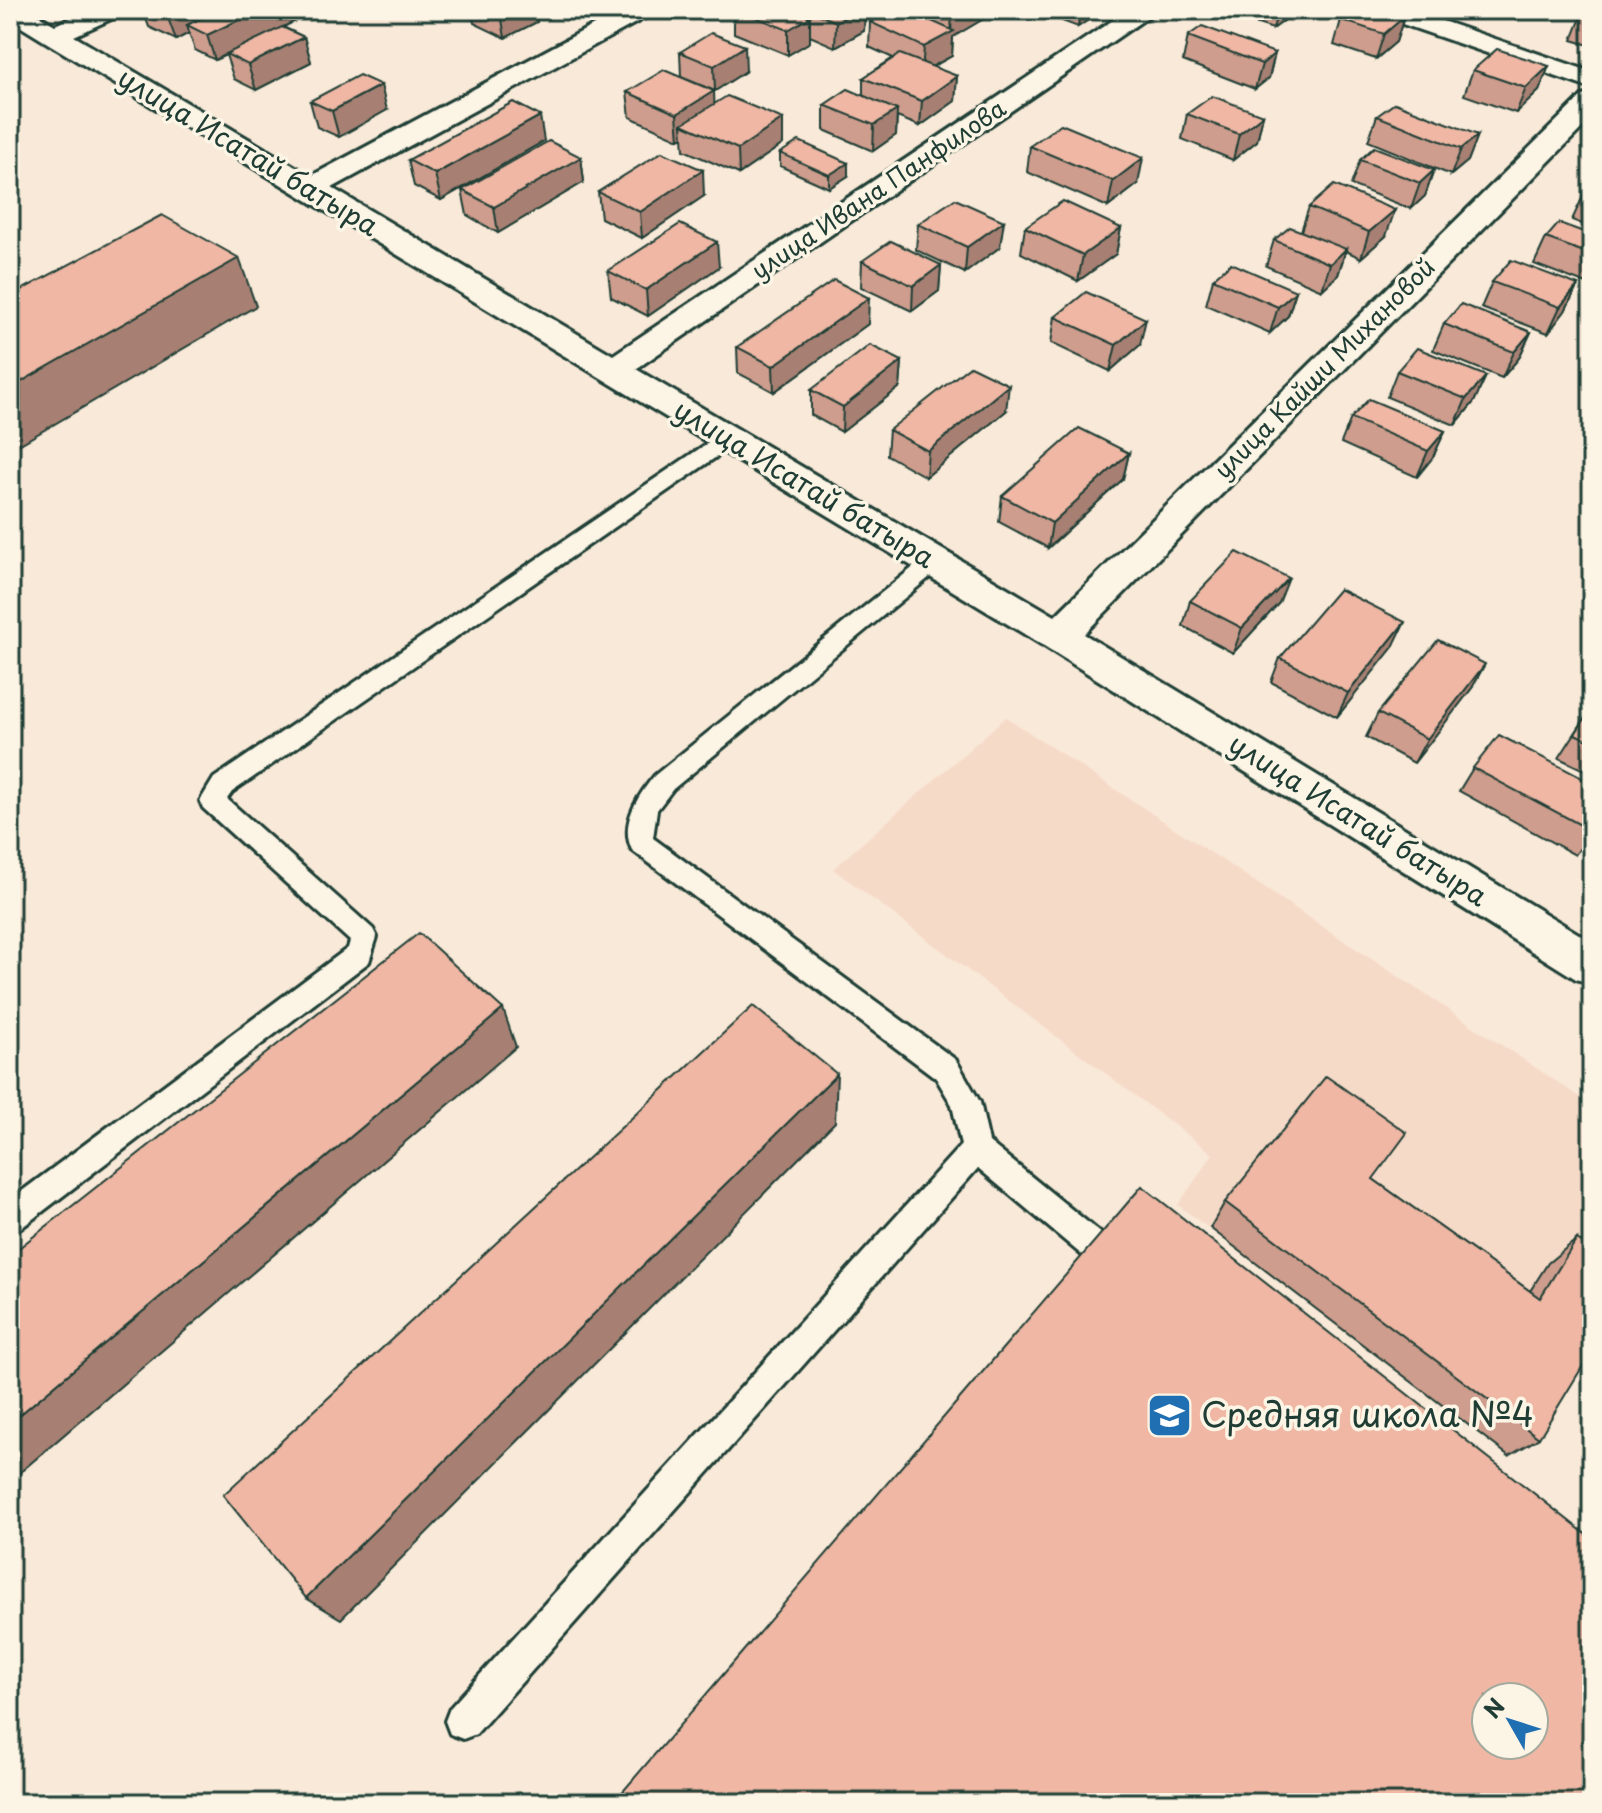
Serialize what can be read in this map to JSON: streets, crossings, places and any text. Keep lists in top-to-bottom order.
{
  "streets": {
    "street": ["улица Исатай батыра", "улица Ивана Панфилова", "улица Кайши Михановой"]
  },
  "crossings": [
    ["улица Исатай батыра", "улица Ивана Панфилова"],
    ["улица Исатай батыра", "улица Кайши Михановой"]
  ],
  "places": {
    "school or university": ["Средняя школа №4"]
  },
  "north": "top left"
}
